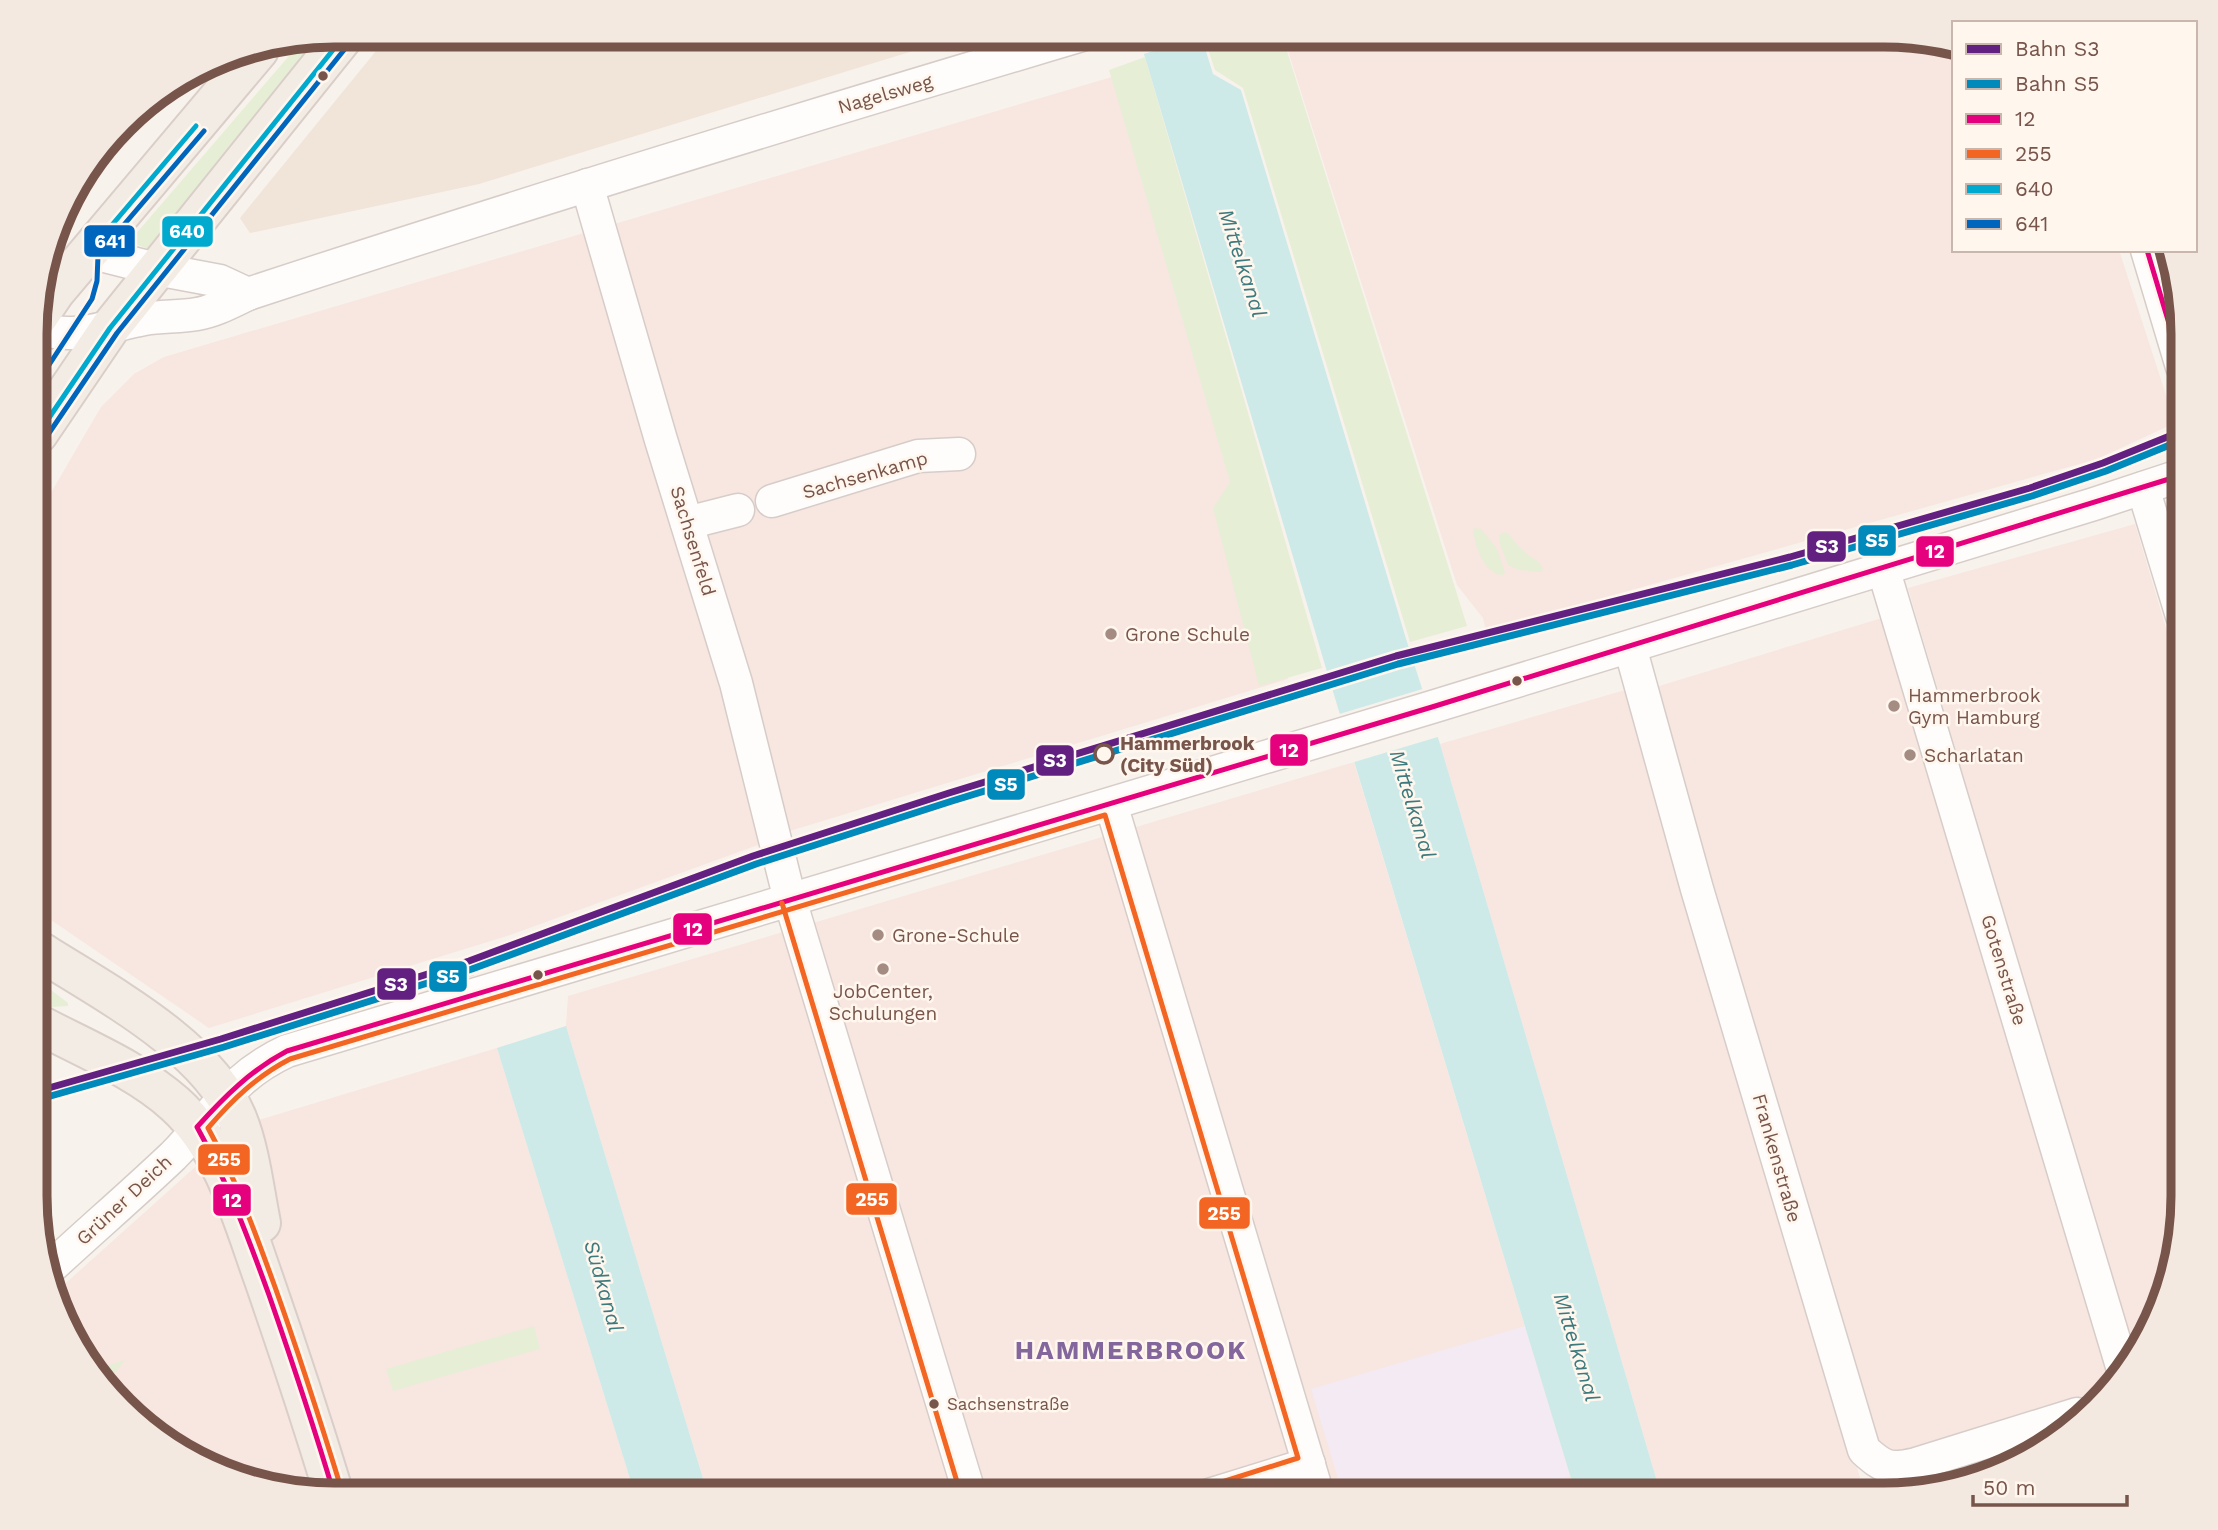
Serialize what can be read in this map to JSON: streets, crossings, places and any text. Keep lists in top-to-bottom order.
{
  "streets": {
    "street": [
      "Nagelsweg",
      "Sachsenkamp",
      "Sachsenfeld",
      "Gotenstraße",
      "Frankenstraße",
      "Grüner Deich"
    ]
  },
  "crossings": [
    ["Nagelsweg", "Sachsenfeld"],
    ["Sachsenfeld", "Grüner Deich"],
    ["Gotenstraße", "Grüner Deich"],
    ["Frankenstraße", "Grüner Deich"]
  ],
  "districts": ["HAMMERBROOK"],
  "water": ["Mittelkanal", "Südkanal"],
  "places": [
    "Grone Schule",
    "Hammerbrook Gym Hamburg",
    "Hammerbrook (City Süd)",
    "Scharlatan",
    "Grone-Schule",
    "JobCenter, Schulungen",
    "Sachsenstraße"
  ],
  "lines": [
    "transit line 640",
    "transit line 641",
    "transit line 12",
    "rail line S3",
    "rail line S5",
    "transit line 255"
  ],
  "legend": [
    "Bahn S3",
    "Bahn S5",
    "12",
    "255",
    "640",
    "641"
  ],
  "scale_bar": "50 m"
}
